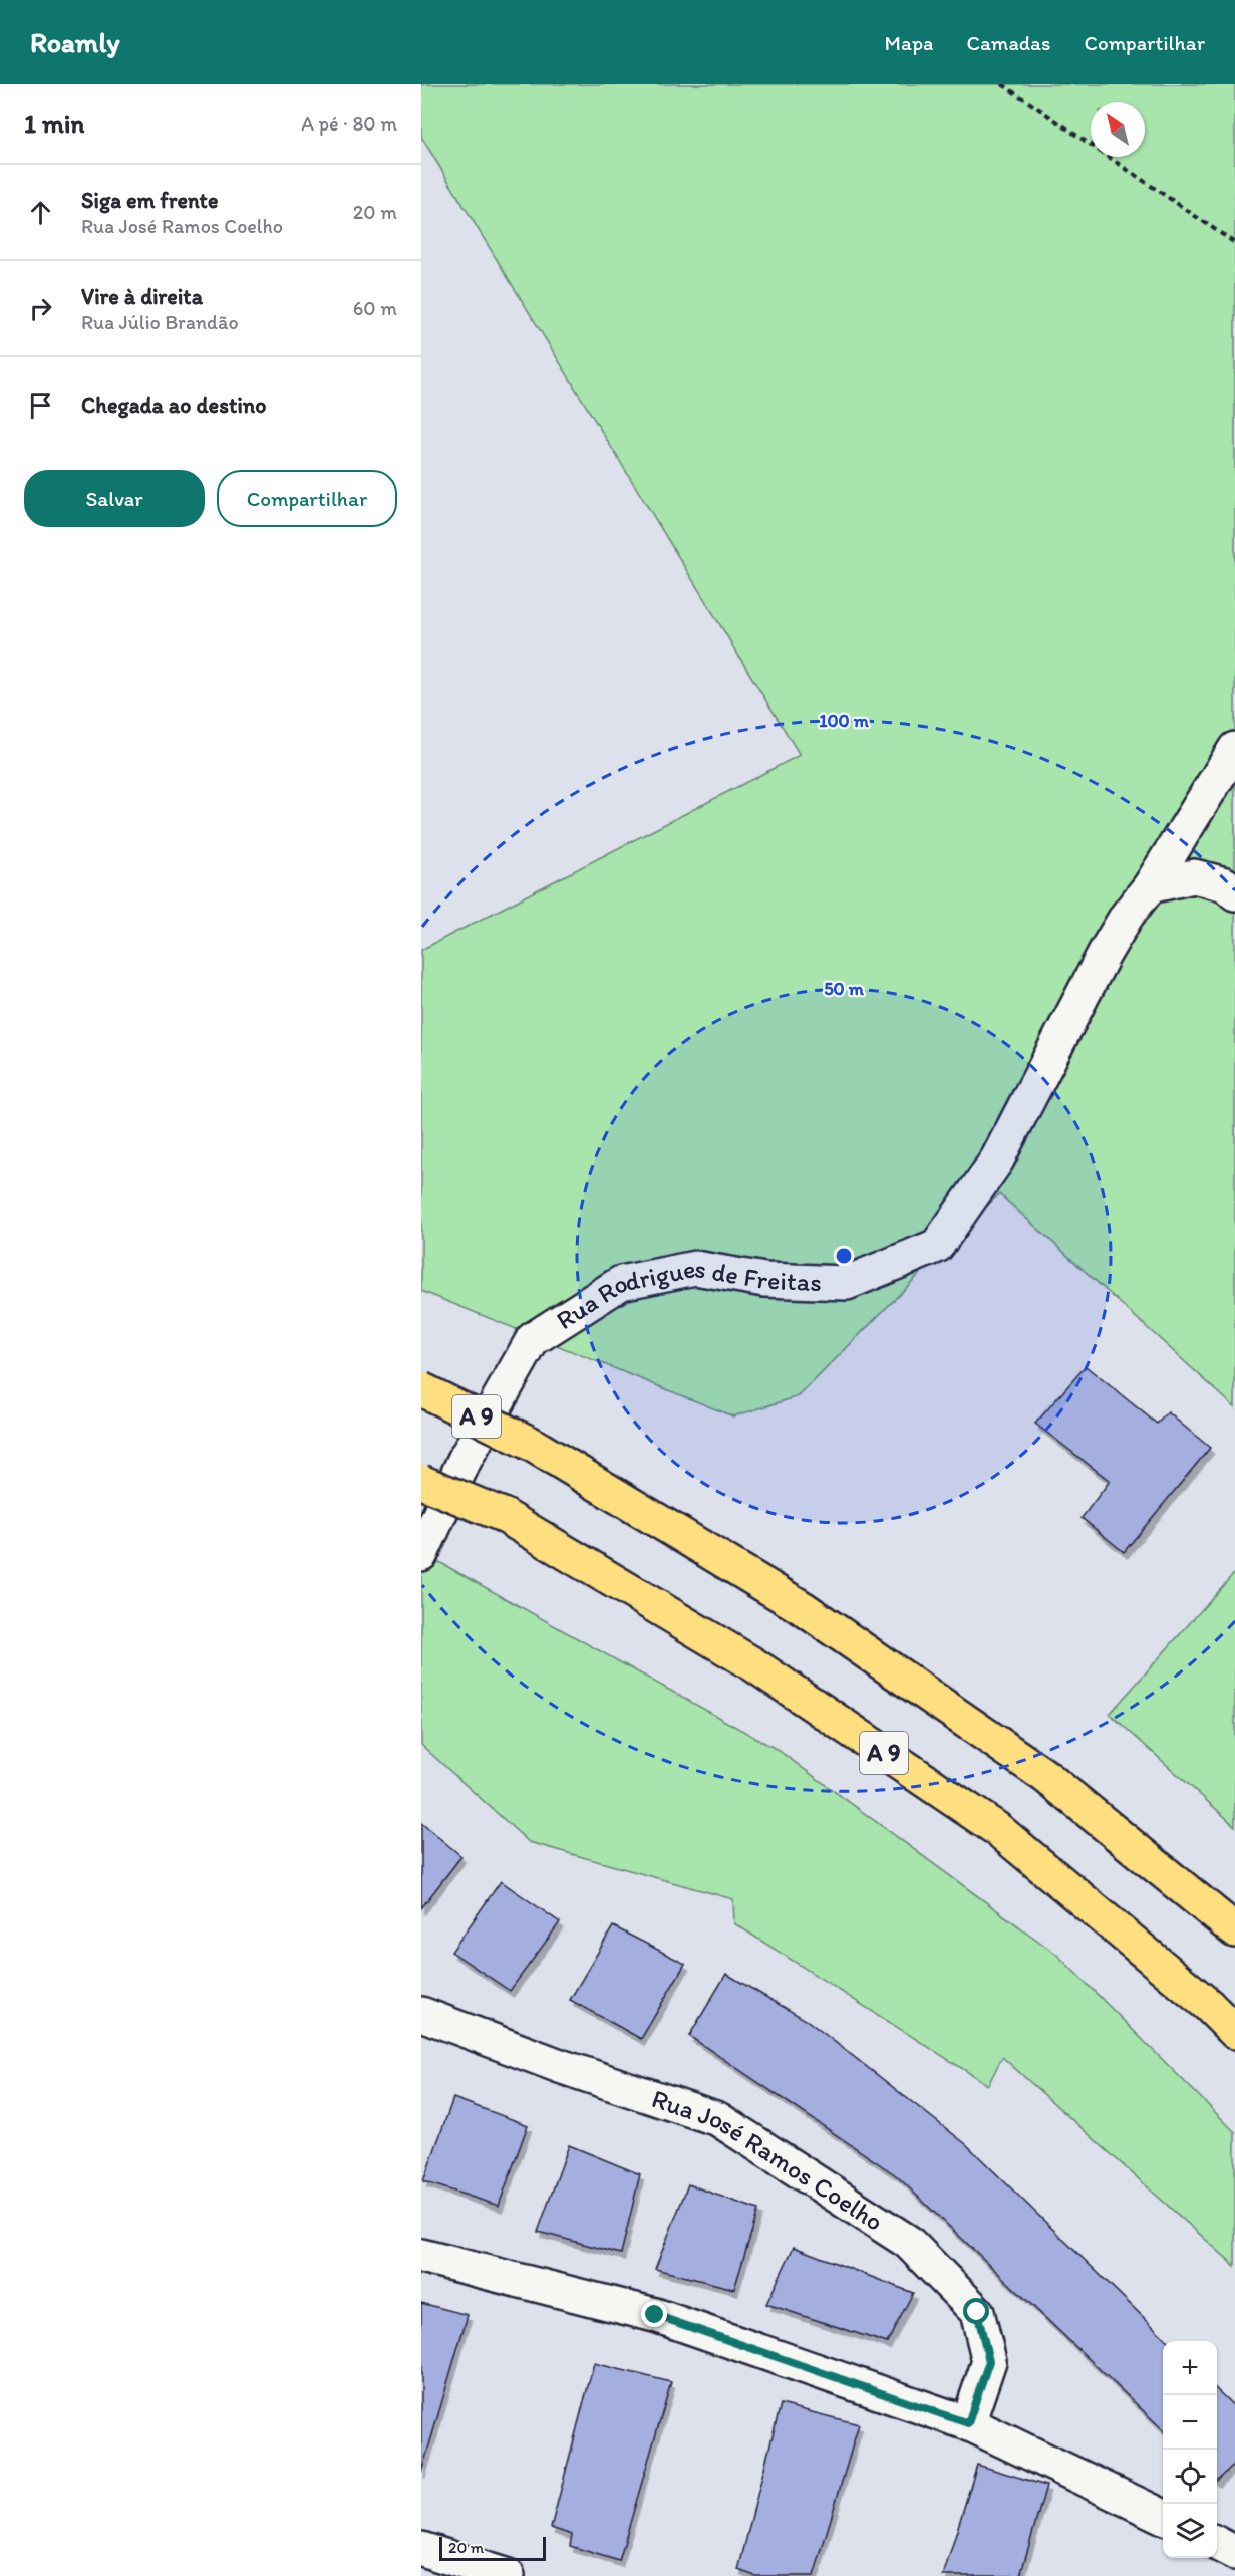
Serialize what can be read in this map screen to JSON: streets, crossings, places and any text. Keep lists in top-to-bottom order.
{
  "streets": {
    "highway": ["A 9"],
    "street": ["Rua Rodrigues de Freitas", "Rua José Ramos Coelho"]
  },
  "scale_bar": "20 m",
  "north": "top left",
  "page": {
    "header": "Roamly",
    "nav": ["Mapa", "Camadas", "Compartilhar"],
    "heading": ["1 min", "A pé · 80 m"],
    "list": [
      ["Siga em frente", "Rua José Ramos Coelho", "20 m"],
      ["Vire à direita", "Rua Júlio Brandão", "60 m"],
      "Chegada ao destino"
    ],
    "buttons": ["Salvar", "Compartilhar"],
    "map_buttons": ["+", "−"],
    "scale": "20 m"
  },
  "rings": ["100 m", "50 m"]
}
